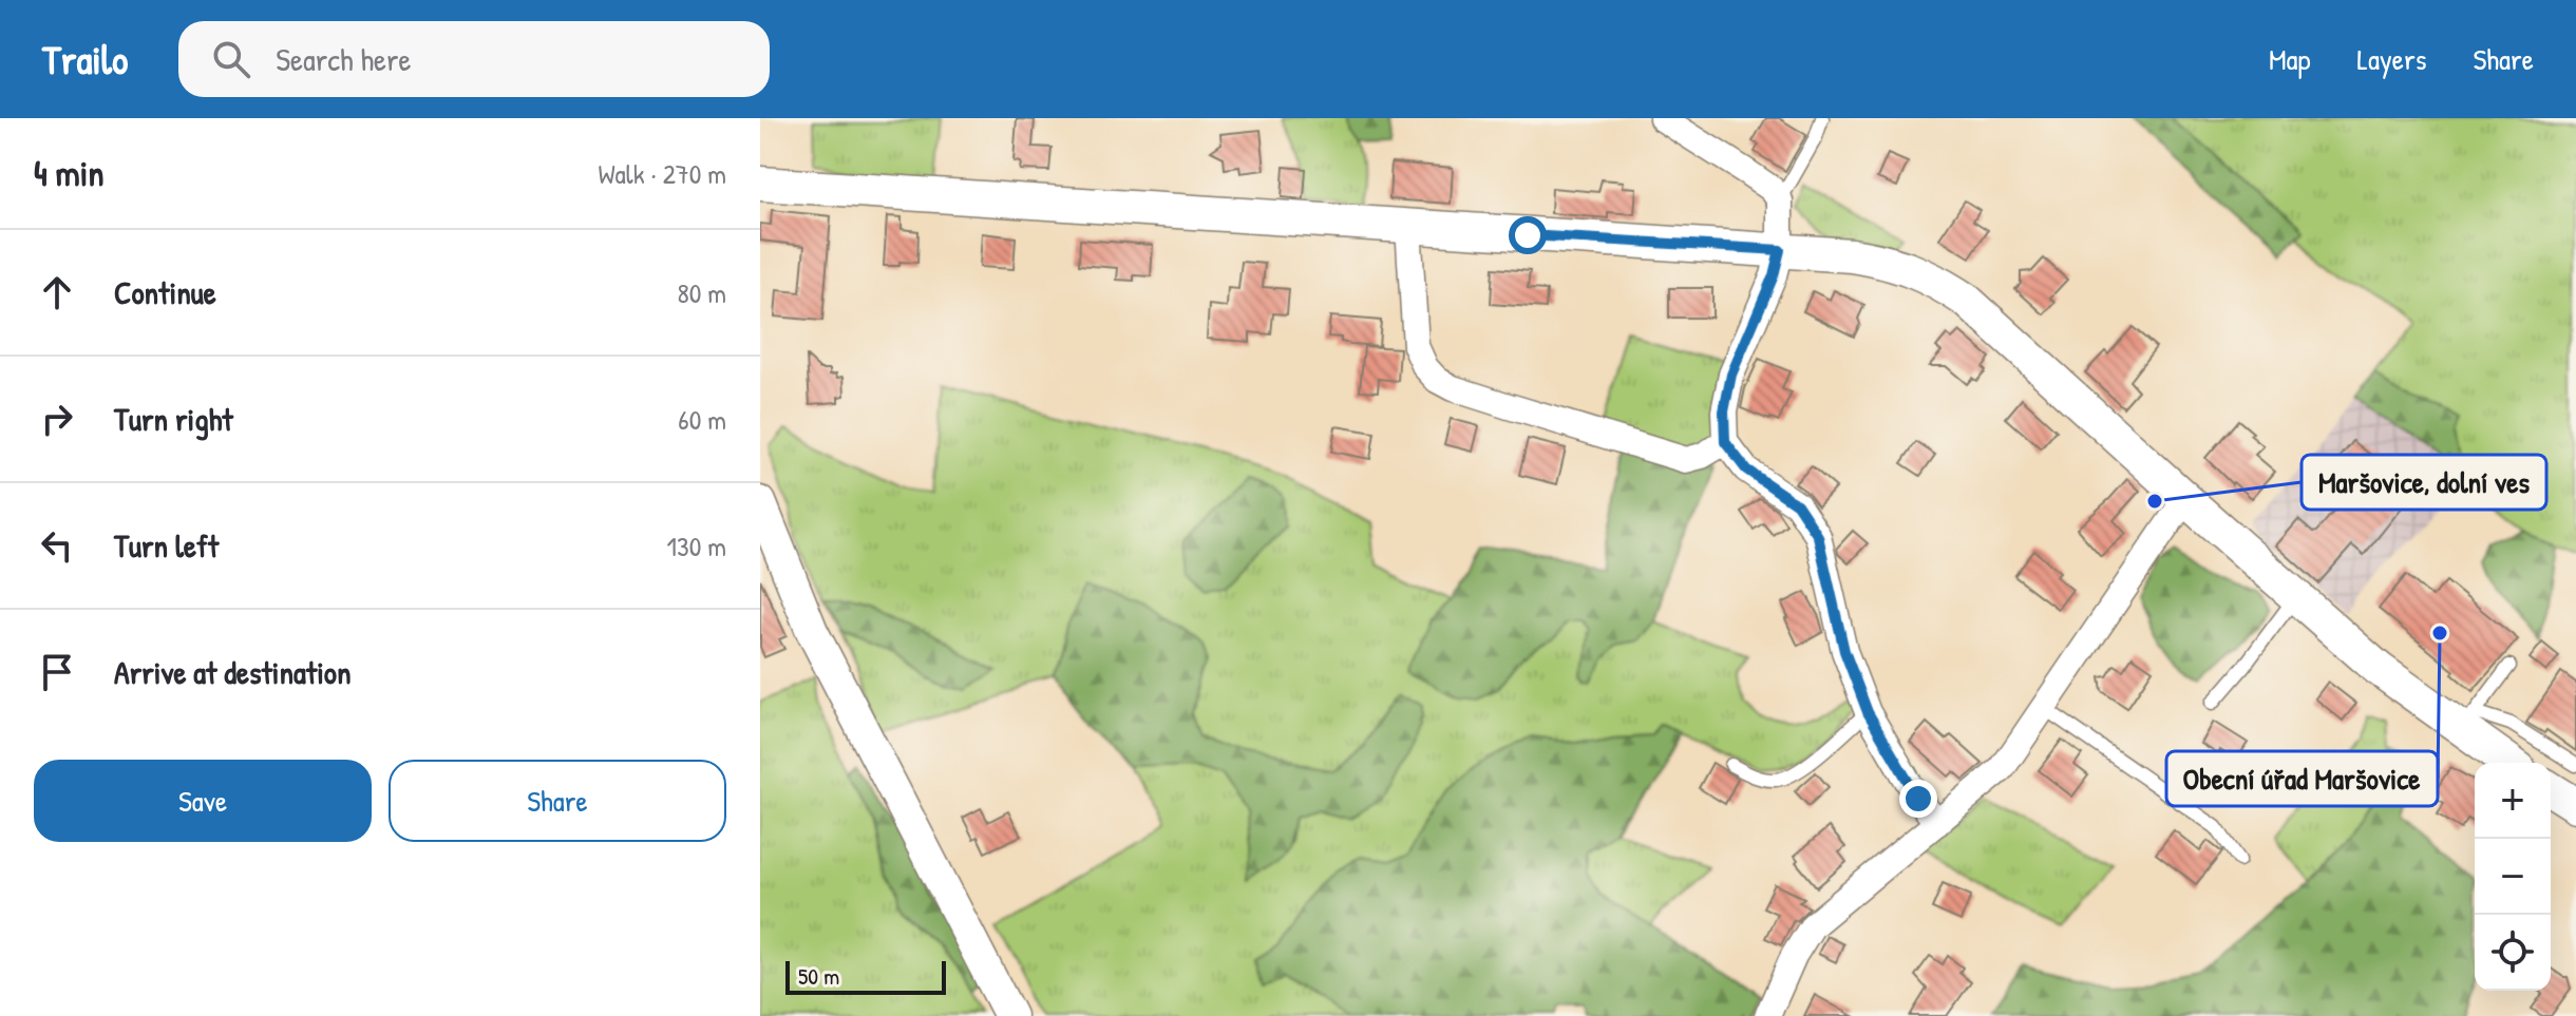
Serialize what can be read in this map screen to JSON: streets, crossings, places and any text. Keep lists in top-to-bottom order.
{
  "places": ["Maršovice, dolní ves", "Obecní úřad Maršovice"],
  "scale_bar": "50 m",
  "page": {
    "header": "Trailo",
    "search": "Search here",
    "nav": ["Map", "Layers", "Share"],
    "heading": ["4 min", "Walk · 270 m"],
    "list": [
      ["Continue", "80 m"],
      ["Turn right", "60 m"],
      ["Turn left", "130 m"],
      "Arrive at destination"
    ],
    "buttons": ["Save", "Share"],
    "map_buttons": ["+", "−"],
    "scale": "50 m"
  }
}
